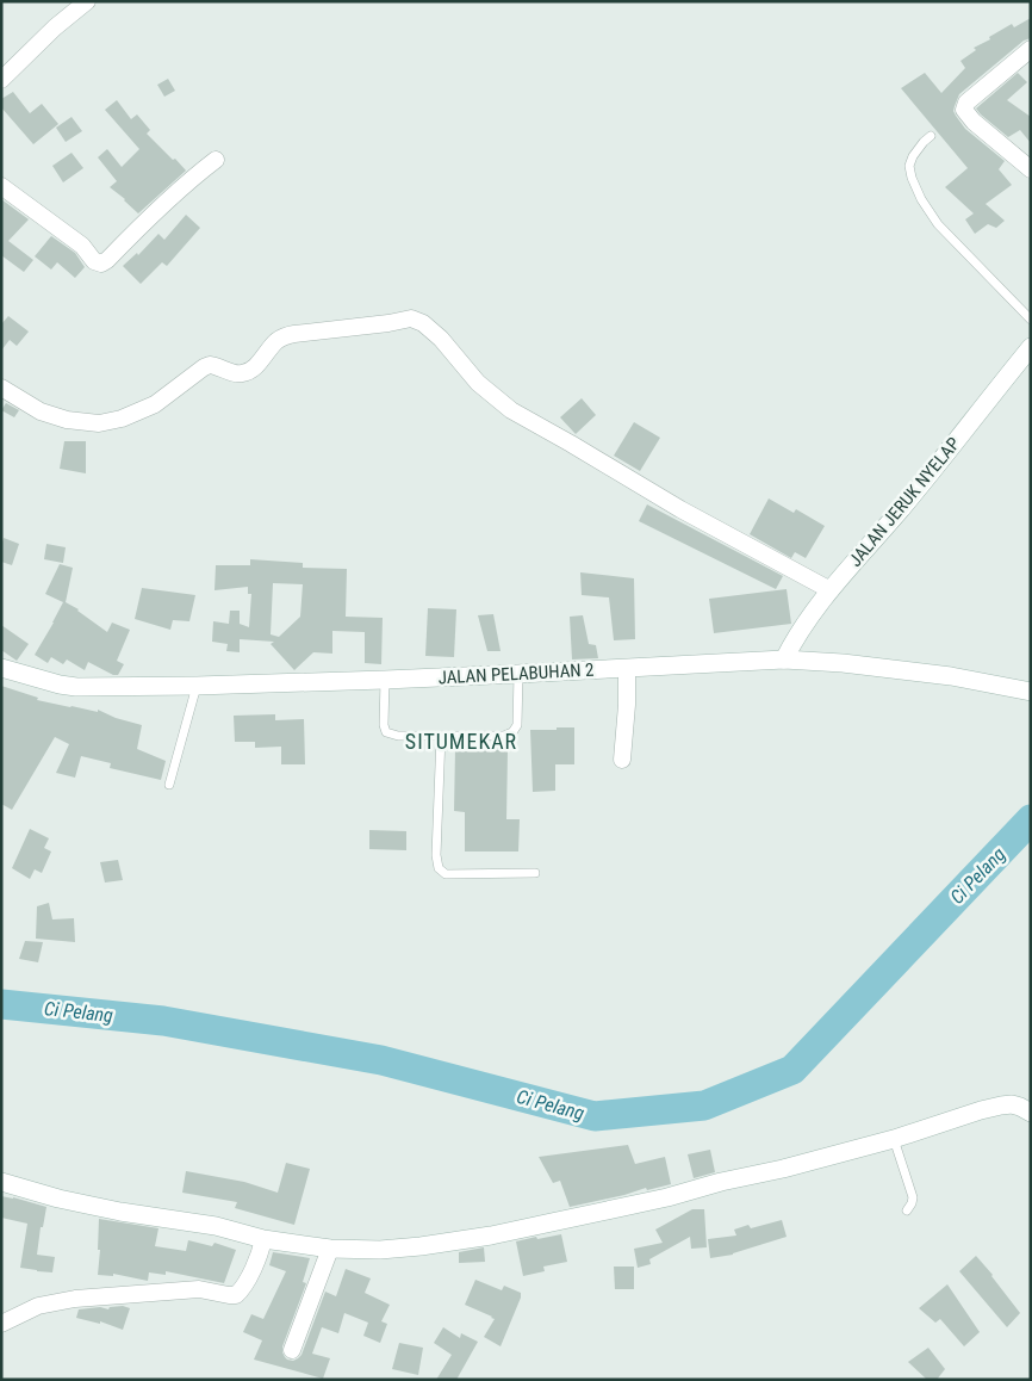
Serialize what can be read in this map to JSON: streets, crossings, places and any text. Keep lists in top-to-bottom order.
{
  "streets": {
    "street": ["JALAN JERUK NYELAP", "JALAN PELABUHAN 2"]
  },
  "crossings": [
    ["JALAN JERUK NYELAP", "JALAN PELABUHAN 2"]
  ],
  "districts": ["SITUMEKAR"],
  "water": ["Ci Pelang"]
}
